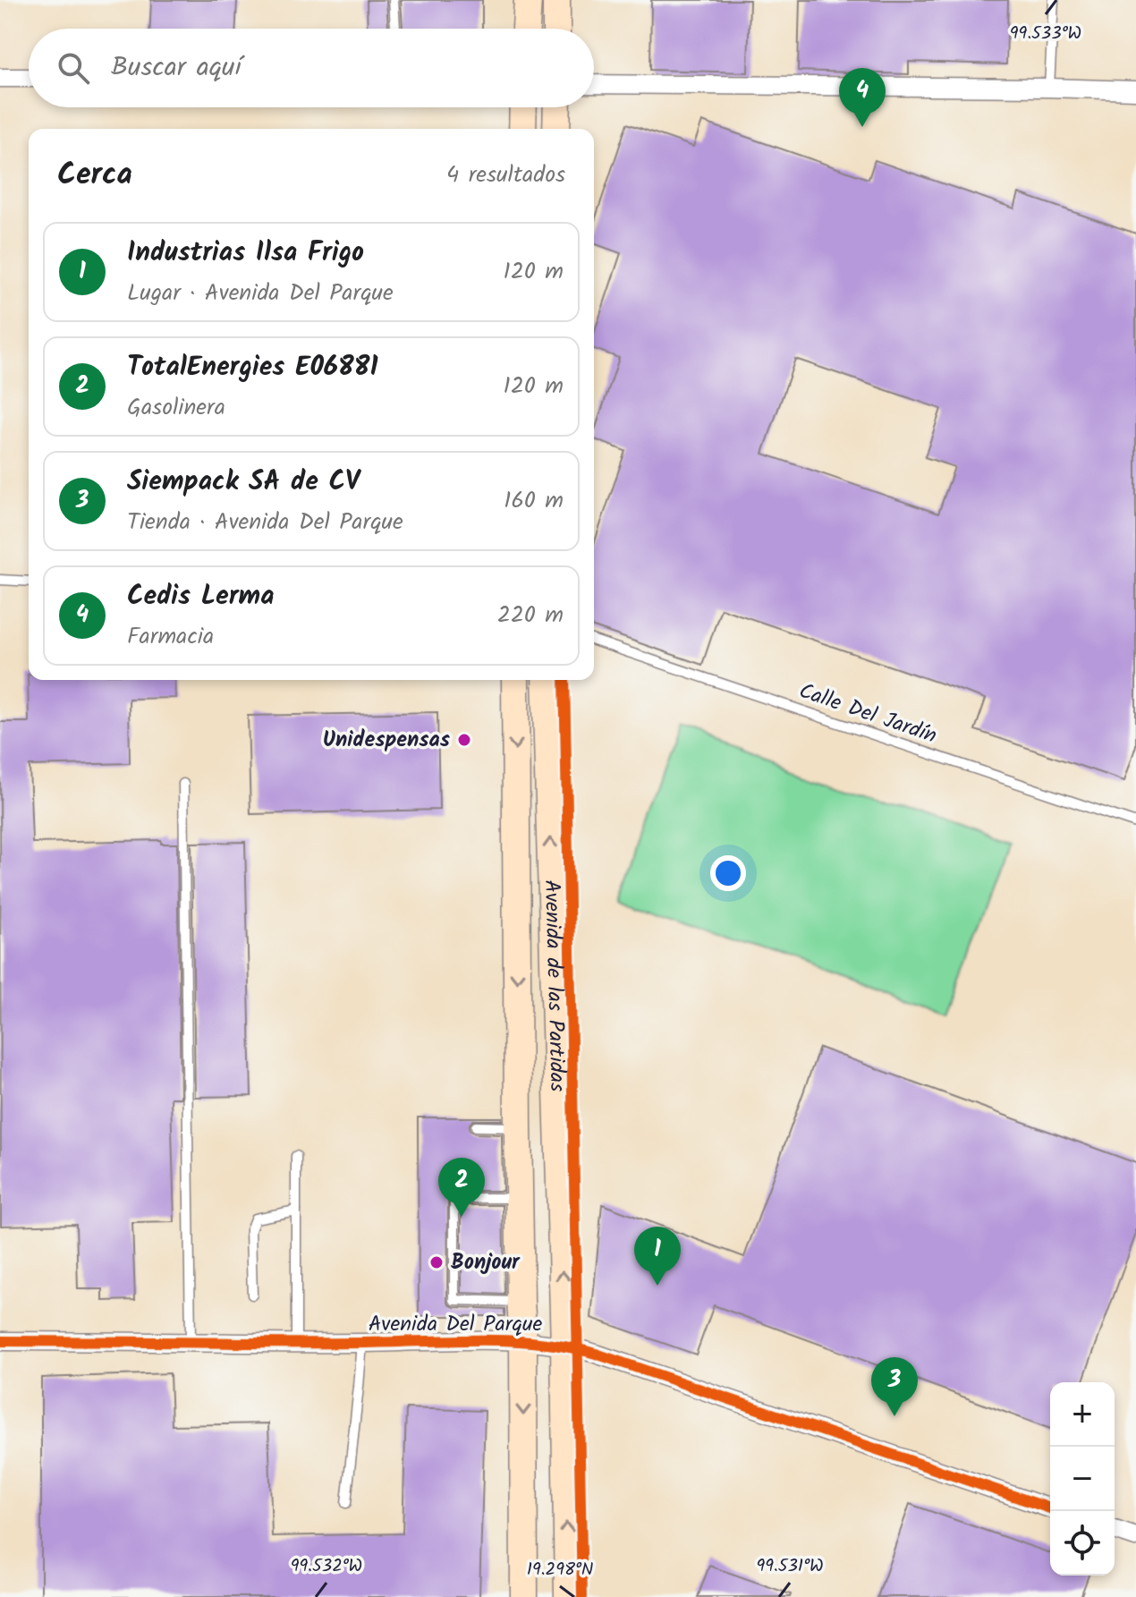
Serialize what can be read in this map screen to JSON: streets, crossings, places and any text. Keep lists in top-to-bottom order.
{
  "streets": {
    "main road": ["Avenida de las Partidas"],
    "street": ["Avenida Del Parque"],
    "lane": ["Calle Del Jardín"]
  },
  "crossings": [
    ["Avenida de las Partidas", "Avenida Del Parque"]
  ],
  "places": ["Unidespensas", "Bonjour"],
  "page": {
    "search": "Buscar aquí",
    "pins": [
      "4",
      "2",
      "1",
      "3"
    ],
    "heading": ["Cerca", "4 resultados"],
    "list": [
      {
        "mark": "1",
        "name": "Industrias Ilsa Frigo",
        "note": "Lugar · Avenida Del Parque",
        "value": "120 m"
      },
      {
        "mark": "2",
        "name": "TotalEnergies E06881",
        "note": "Gasolinera",
        "value": "120 m"
      },
      {
        "mark": "3",
        "name": "Siempack SA de CV",
        "note": "Tienda · Avenida Del Parque",
        "value": "160 m"
      },
      {
        "mark": "4",
        "name": "Cedis Lerma",
        "note": "Farmacia",
        "value": "220 m"
      }
    ],
    "map_buttons": ["+", "−"]
  },
  "coordinates": [
    "99.533°W",
    "99.532°W",
    "99.531°W",
    "19.298°N"
  ]
}
